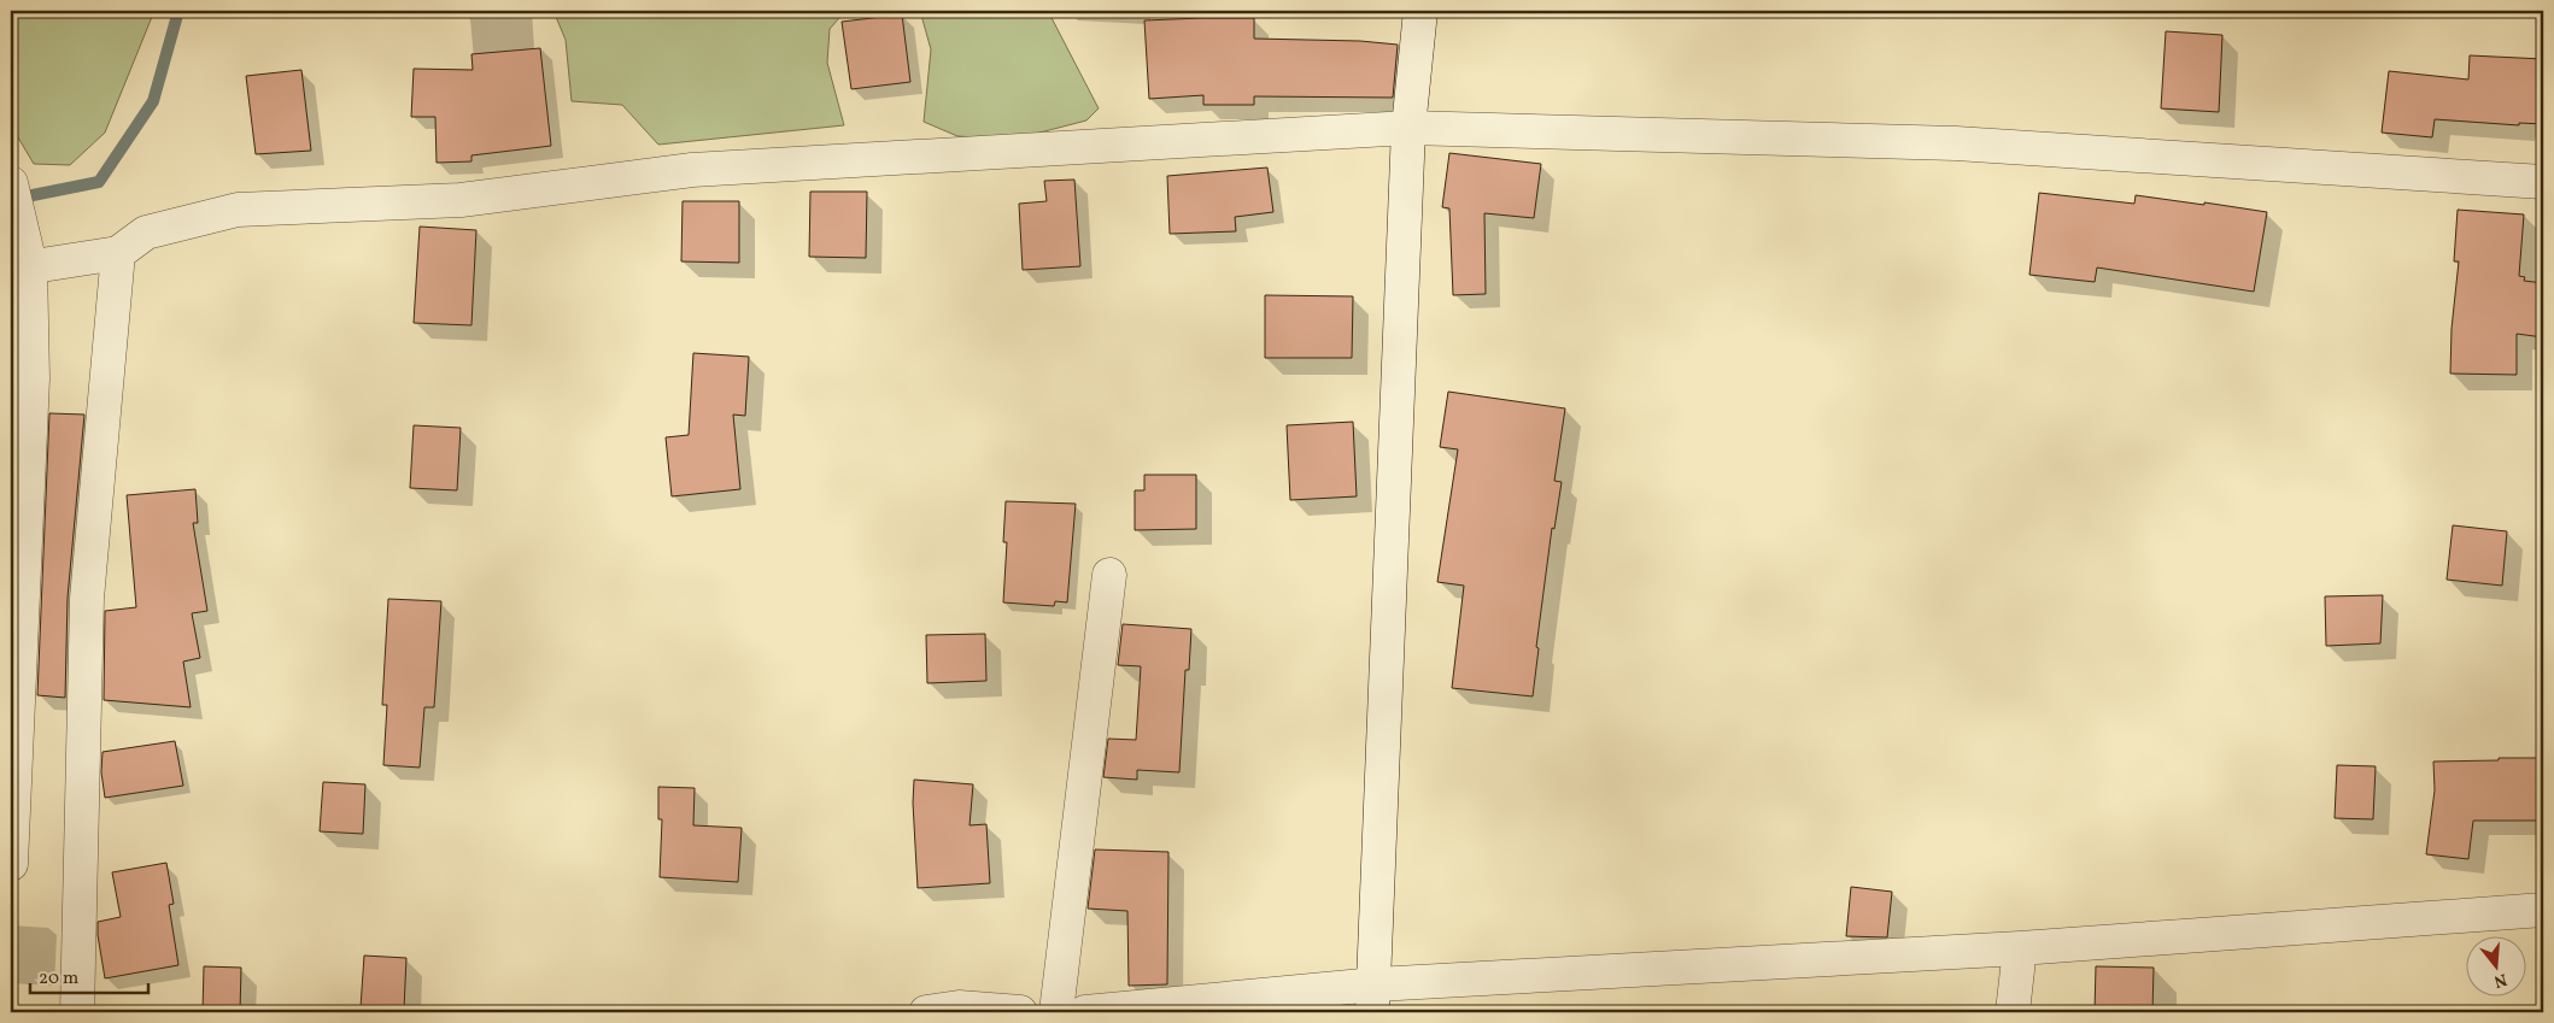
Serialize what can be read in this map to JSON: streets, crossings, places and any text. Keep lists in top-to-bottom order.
{
  "scale_bar": "20 m",
  "north": "bottom"
}
